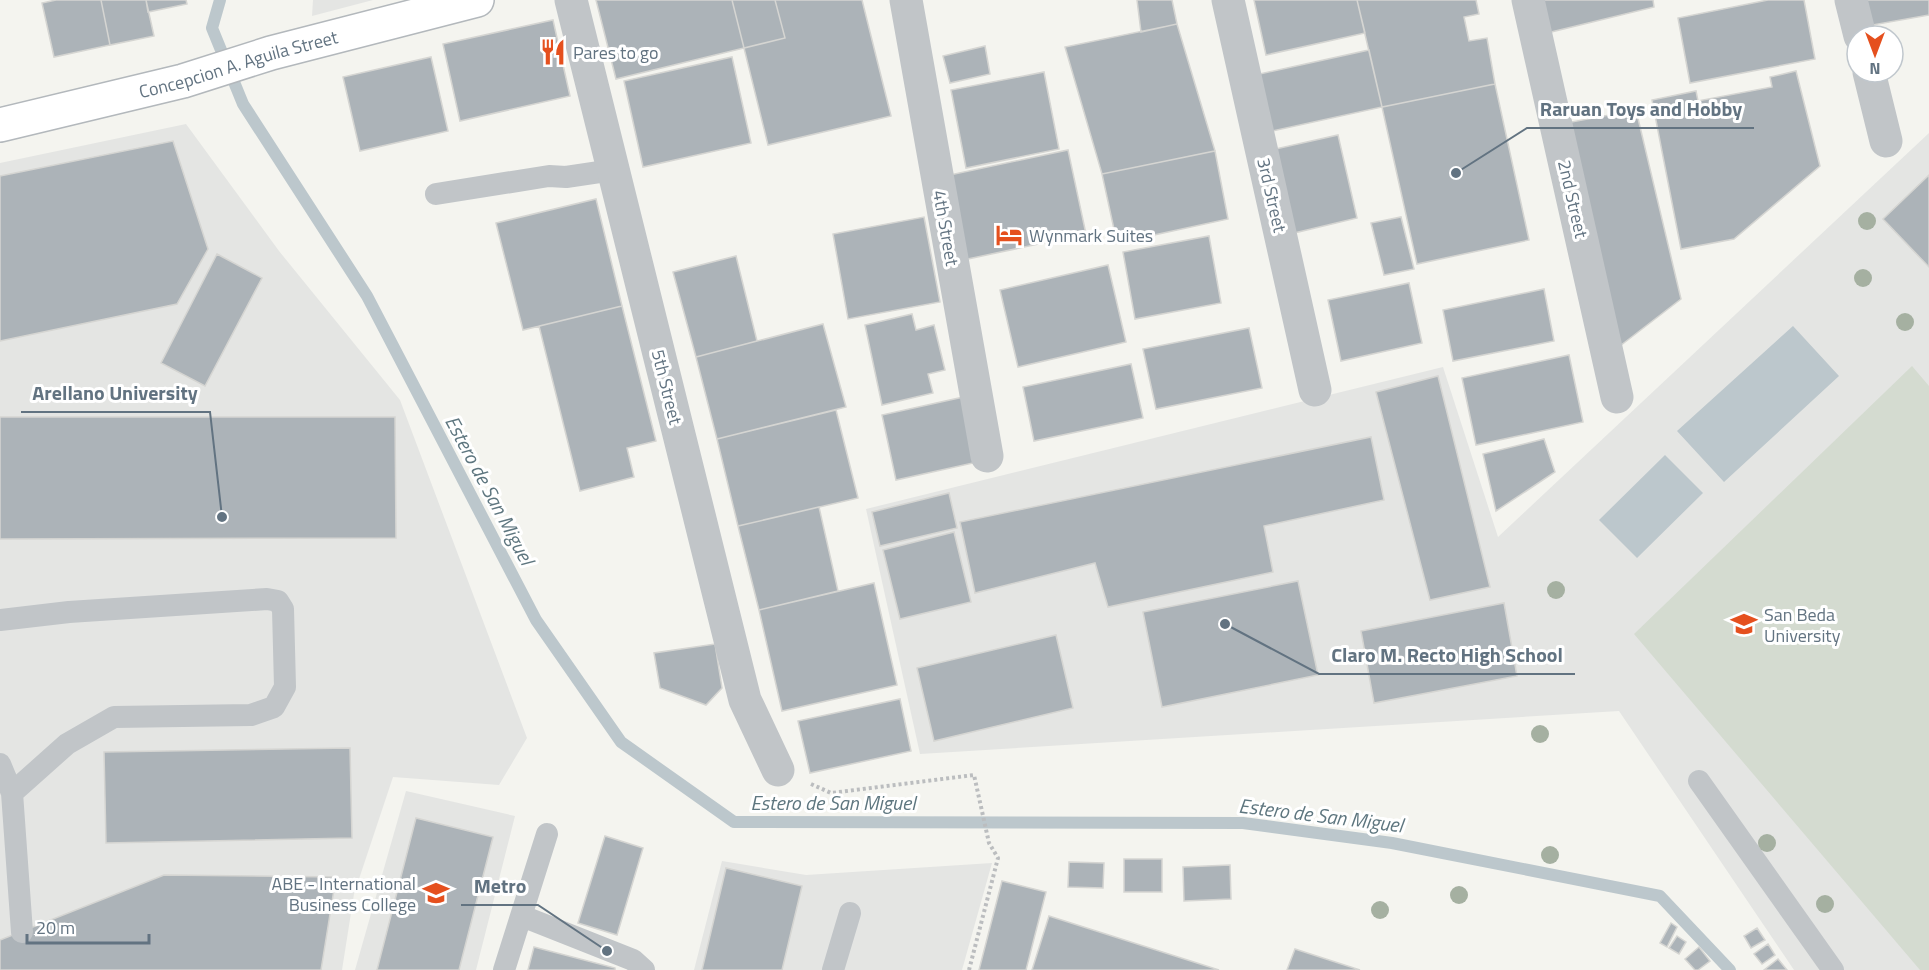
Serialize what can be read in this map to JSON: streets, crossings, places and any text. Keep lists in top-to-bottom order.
{
  "streets": {
    "street": [
      "Concepcion A. Aguila Street",
      "3rd Street",
      "2nd Street",
      "4th Street",
      "5th Street"
    ]
  },
  "water": ["Estero de San Miguel"],
  "places": {
    "restaurant": ["Pares to go"],
    "other": [
      "Raruan Toys and Hobby",
      "Arellano University",
      "Claro M. Recto High School",
      "Metro"
    ],
    "hotel": ["Wynmark Suites"],
    "school or university": ["San Beda University", "ABE - International Business College"]
  },
  "scale_bar": "20 m",
  "north": "bottom"
}
